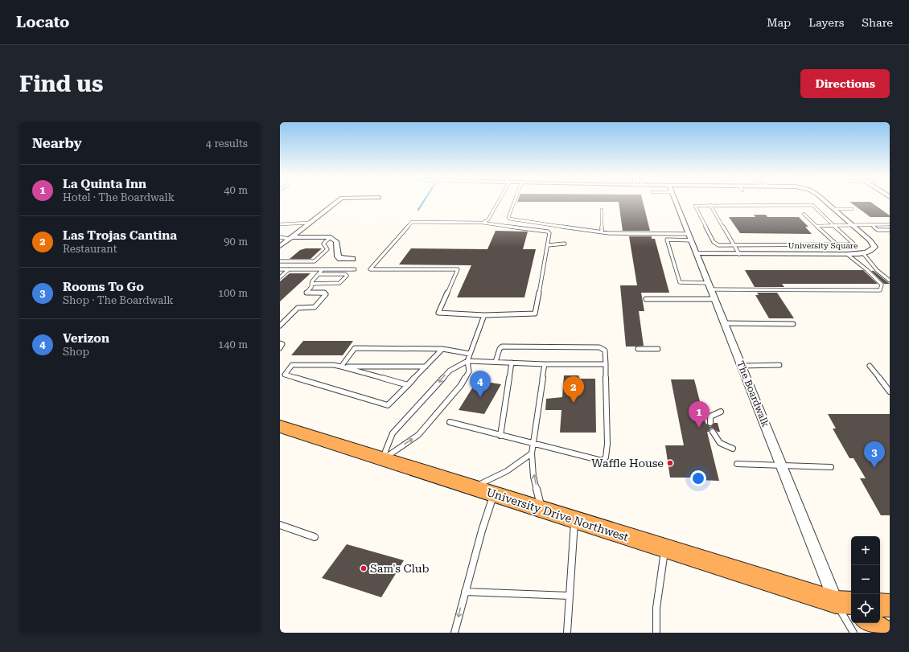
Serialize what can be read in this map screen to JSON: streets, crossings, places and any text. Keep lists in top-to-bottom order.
{
  "streets": {
    "highway": ["University Drive Northwest"],
    "street": ["University Square", "The Boardwalk"]
  },
  "crossings": [
    ["University Square", "The Boardwalk"],
    ["The Boardwalk", "University Drive Northwest"]
  ],
  "places": ["Waffle House", "Sam's Club"],
  "page": {
    "header": "Locato",
    "nav": ["Map", "Layers", "Share"],
    "buttons": "Directions",
    "title": "Find us",
    "heading": ["Nearby", "4 results"],
    "list": [
      {
        "mark": "1",
        "name": "La Quinta Inn",
        "note": "Hotel · The Boardwalk",
        "value": "40 m"
      },
      {
        "mark": "2",
        "name": "Las Trojas Cantina",
        "note": "Restaurant",
        "value": "90 m"
      },
      {
        "mark": "3",
        "name": "Rooms To Go",
        "note": "Shop · The Boardwalk",
        "value": "100 m"
      },
      {
        "mark": "4",
        "name": "Verizon",
        "note": "Shop",
        "value": "140 m"
      }
    ],
    "pins": [
      "4",
      "2",
      "1",
      "3"
    ],
    "map_buttons": ["+", "−"]
  }
}
